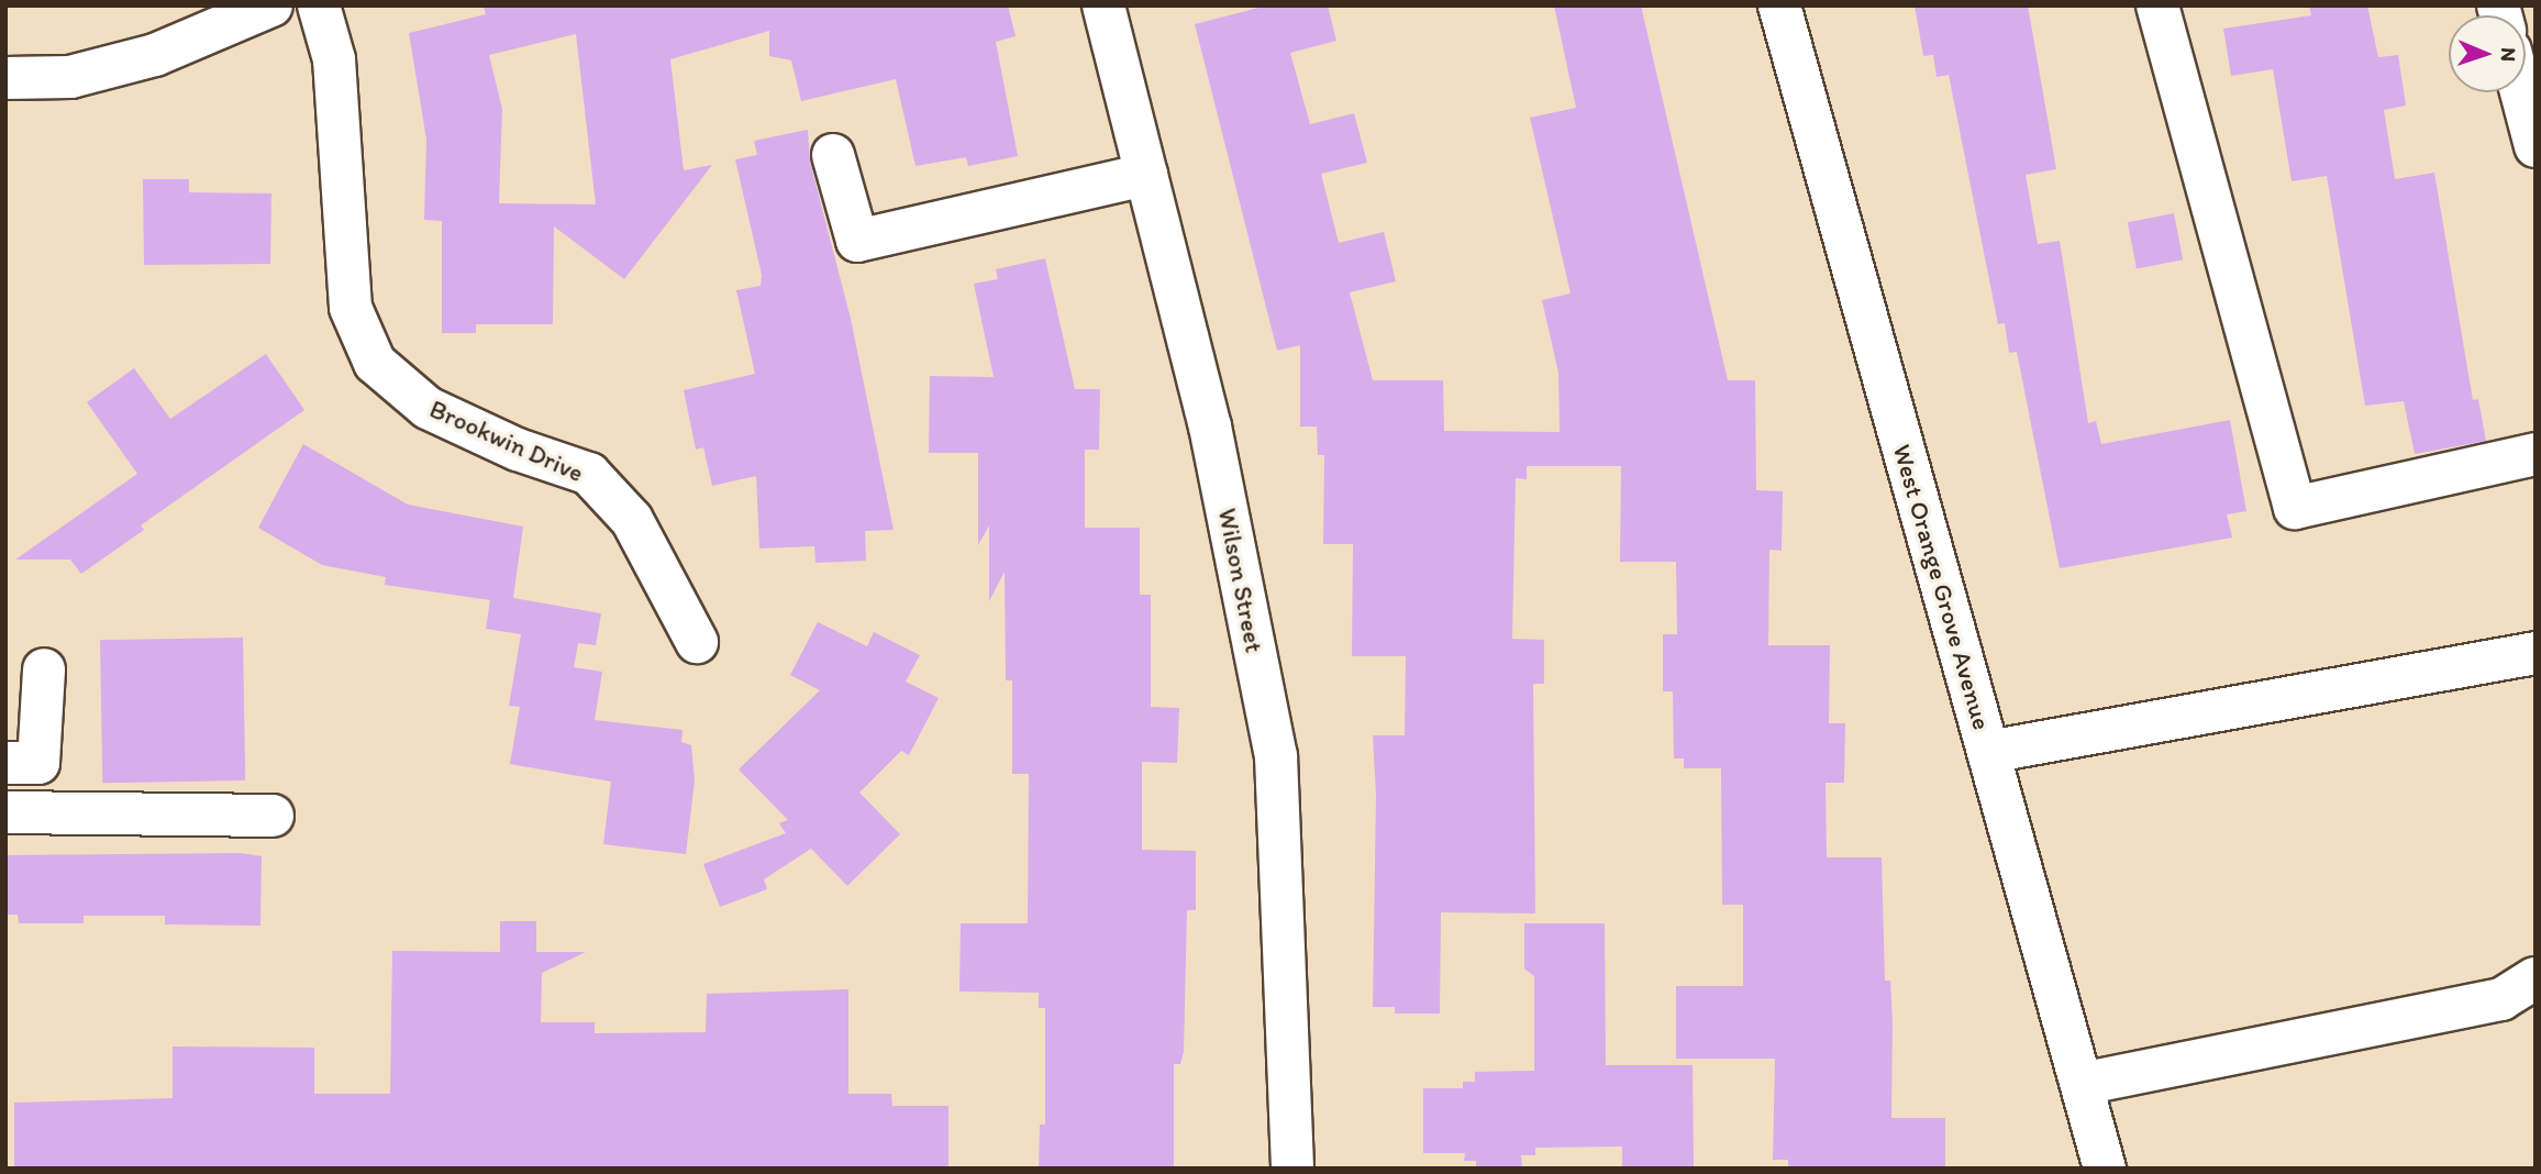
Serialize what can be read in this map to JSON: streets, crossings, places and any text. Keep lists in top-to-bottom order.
{
  "streets": {
    "street": ["Brookwin Drive", "Wilson Street", "West Orange Grove Avenue"]
  },
  "north": "right"
}
